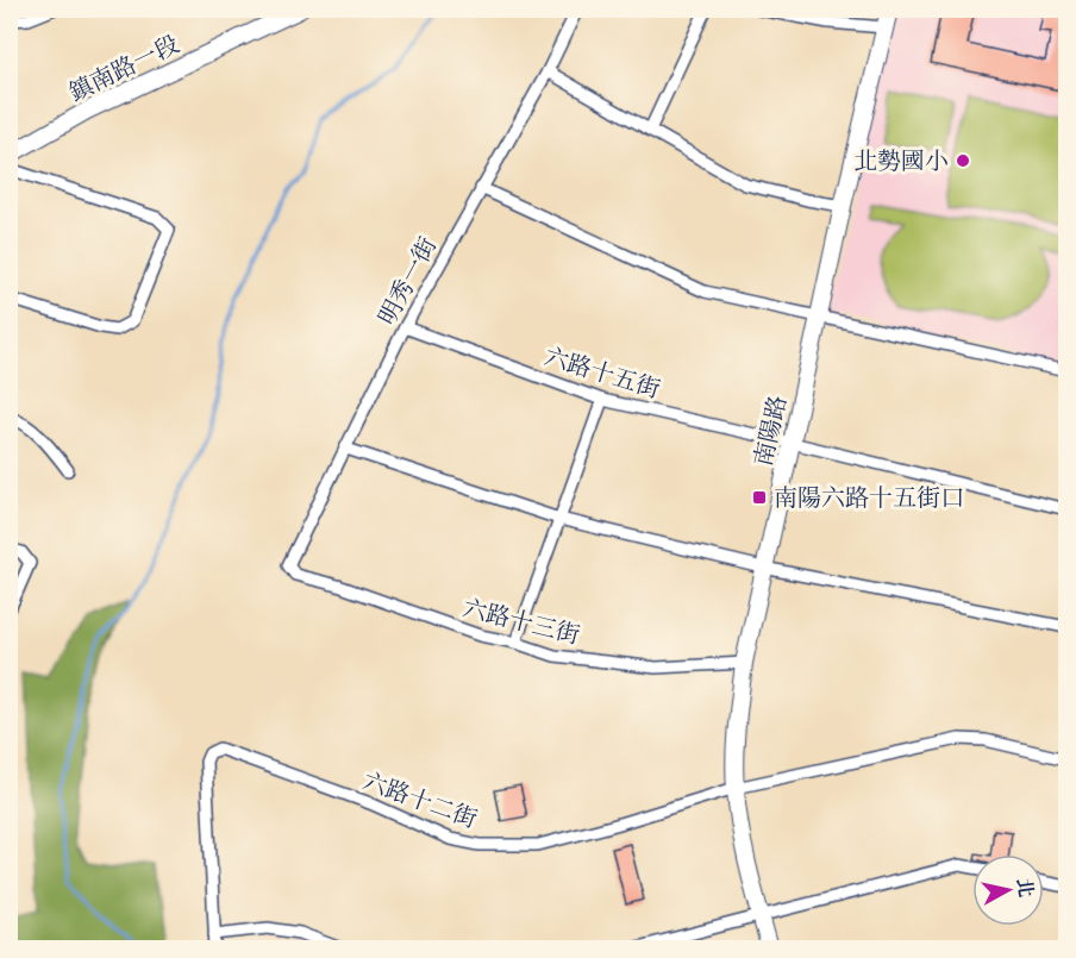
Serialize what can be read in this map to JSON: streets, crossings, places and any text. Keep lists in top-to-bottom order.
{
  "streets": {
    "street": [
      "鎮南路一段",
      "明秀一街",
      "六路十五街",
      "南陽路",
      "六路十三街",
      "六路十二街"
    ]
  },
  "crossings": [
    ["明秀一街", "六路十五街"],
    ["明秀一街", "六路十三街"],
    ["六路十五街", "南陽路"],
    ["南陽路", "六路十三街"],
    ["南陽路", "六路十二街"]
  ],
  "places": {
    "other": ["北勢國小"],
    "transit": ["南陽六路十五街口"]
  },
  "north": "right"
}
